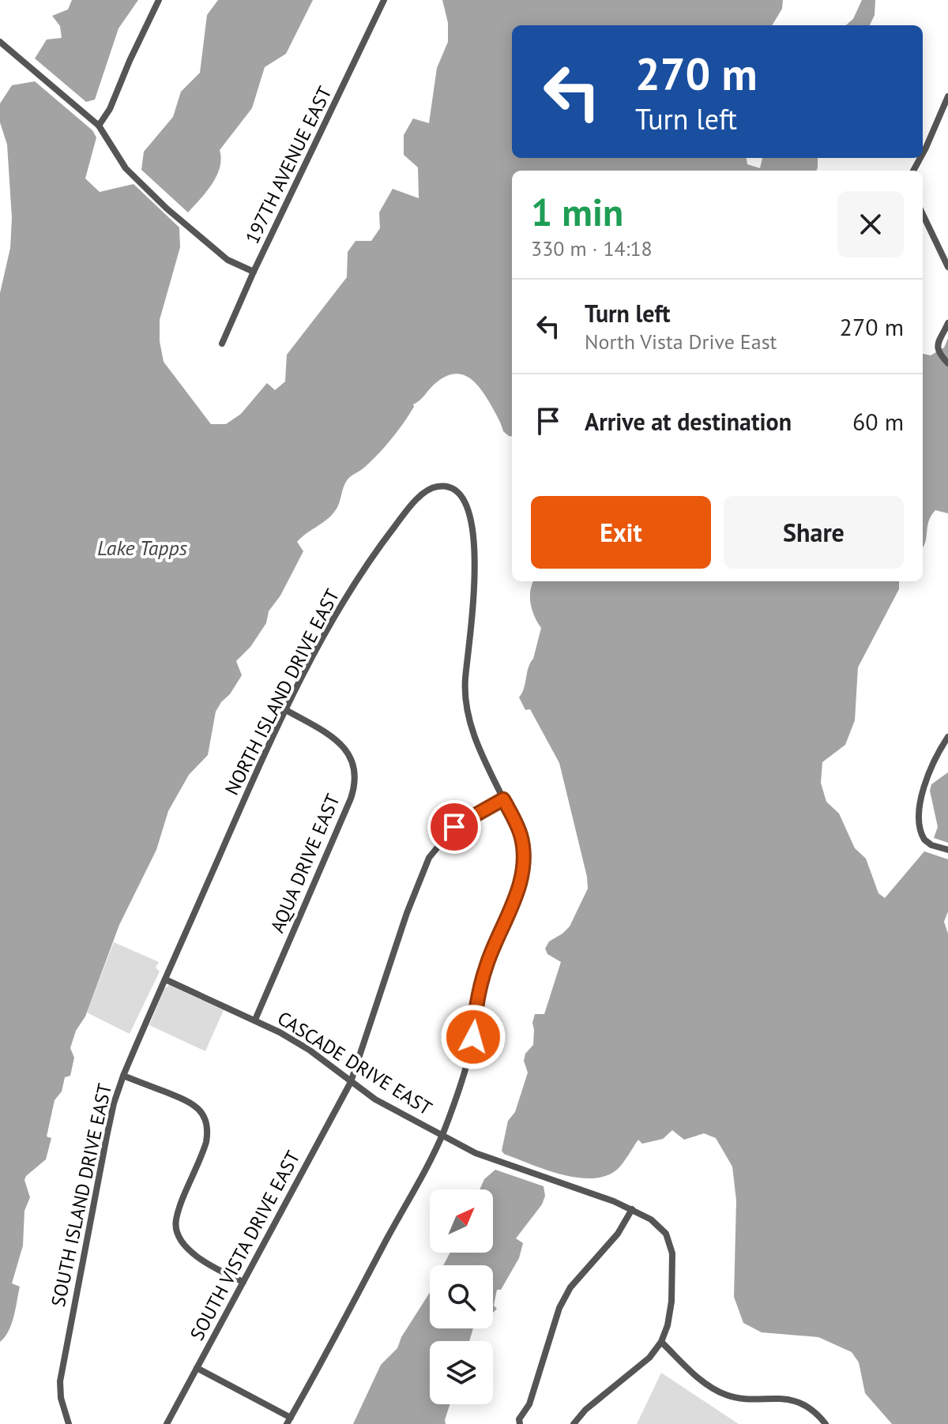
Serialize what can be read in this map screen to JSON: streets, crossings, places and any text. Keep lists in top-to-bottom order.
{
  "streets": {
    "street": [
      "197TH AVENUE EAST",
      "NORTH ISLAND DRIVE EAST",
      "AQUA DRIVE EAST",
      "CASCADE DRIVE EAST",
      "SOUTH ISLAND DRIVE EAST",
      "SOUTH VISTA DRIVE EAST"
    ]
  },
  "crossings": [
    ["NORTH ISLAND DRIVE EAST", "AQUA DRIVE EAST"],
    ["NORTH ISLAND DRIVE EAST", "CASCADE DRIVE EAST"],
    ["NORTH ISLAND DRIVE EAST", "SOUTH ISLAND DRIVE EAST"],
    ["NORTH ISLAND DRIVE EAST", "SOUTH VISTA DRIVE EAST"],
    ["AQUA DRIVE EAST", "CASCADE DRIVE EAST"],
    ["CASCADE DRIVE EAST", "SOUTH ISLAND DRIVE EAST"],
    ["CASCADE DRIVE EAST", "SOUTH VISTA DRIVE EAST"]
  ],
  "water": ["Lake Tapps"],
  "north": "top right",
  "page": {
    "turn": ["270 m", "Turn left"],
    "heading": ["1 min", "330 m · 14:18"],
    "list": [
      {
        "name": "Turn left",
        "note": "North Vista Drive East",
        "value": "270 m"
      },
      {
        "name": "Arrive at destination",
        "value": "60 m"
      }
    ],
    "buttons": ["Exit", "Share"]
  }
}
